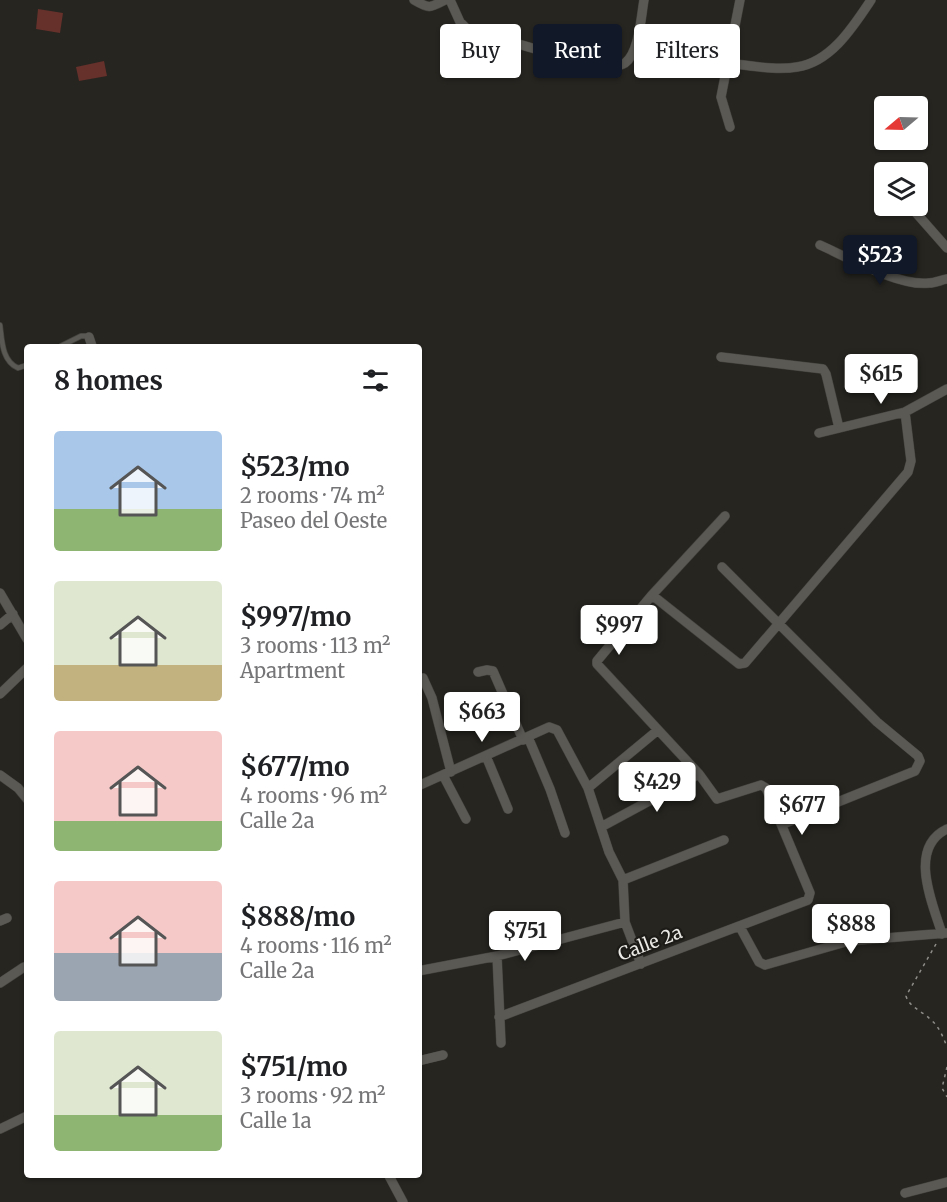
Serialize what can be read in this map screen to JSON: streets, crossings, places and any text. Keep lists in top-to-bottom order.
{
  "streets": {
    "street": ["Calle 2a"]
  },
  "north": "left",
  "page": {
    "chip": ["Buy", "Rent", "Filters"],
    "price": [
      "$523",
      "$615",
      "$997",
      "$663",
      "$429",
      "$677",
      "$888",
      "$751"
    ],
    "heading": "8 homes",
    "list": [
      {
        "name": "$523/mo",
        "note": "2 rooms · 74 m² · Paseo del Oeste"
      },
      {
        "name": "$997/mo",
        "note": "3 rooms · 113 m² · Apartment"
      },
      {
        "name": "$677/mo",
        "note": "4 rooms · 96 m² · Calle 2a"
      },
      {
        "name": "$888/mo",
        "note": "4 rooms · 116 m² · Calle 2a"
      },
      {
        "name": "$751/mo",
        "note": "3 rooms · 92 m² · Calle 1a"
      }
    ]
  }
}
